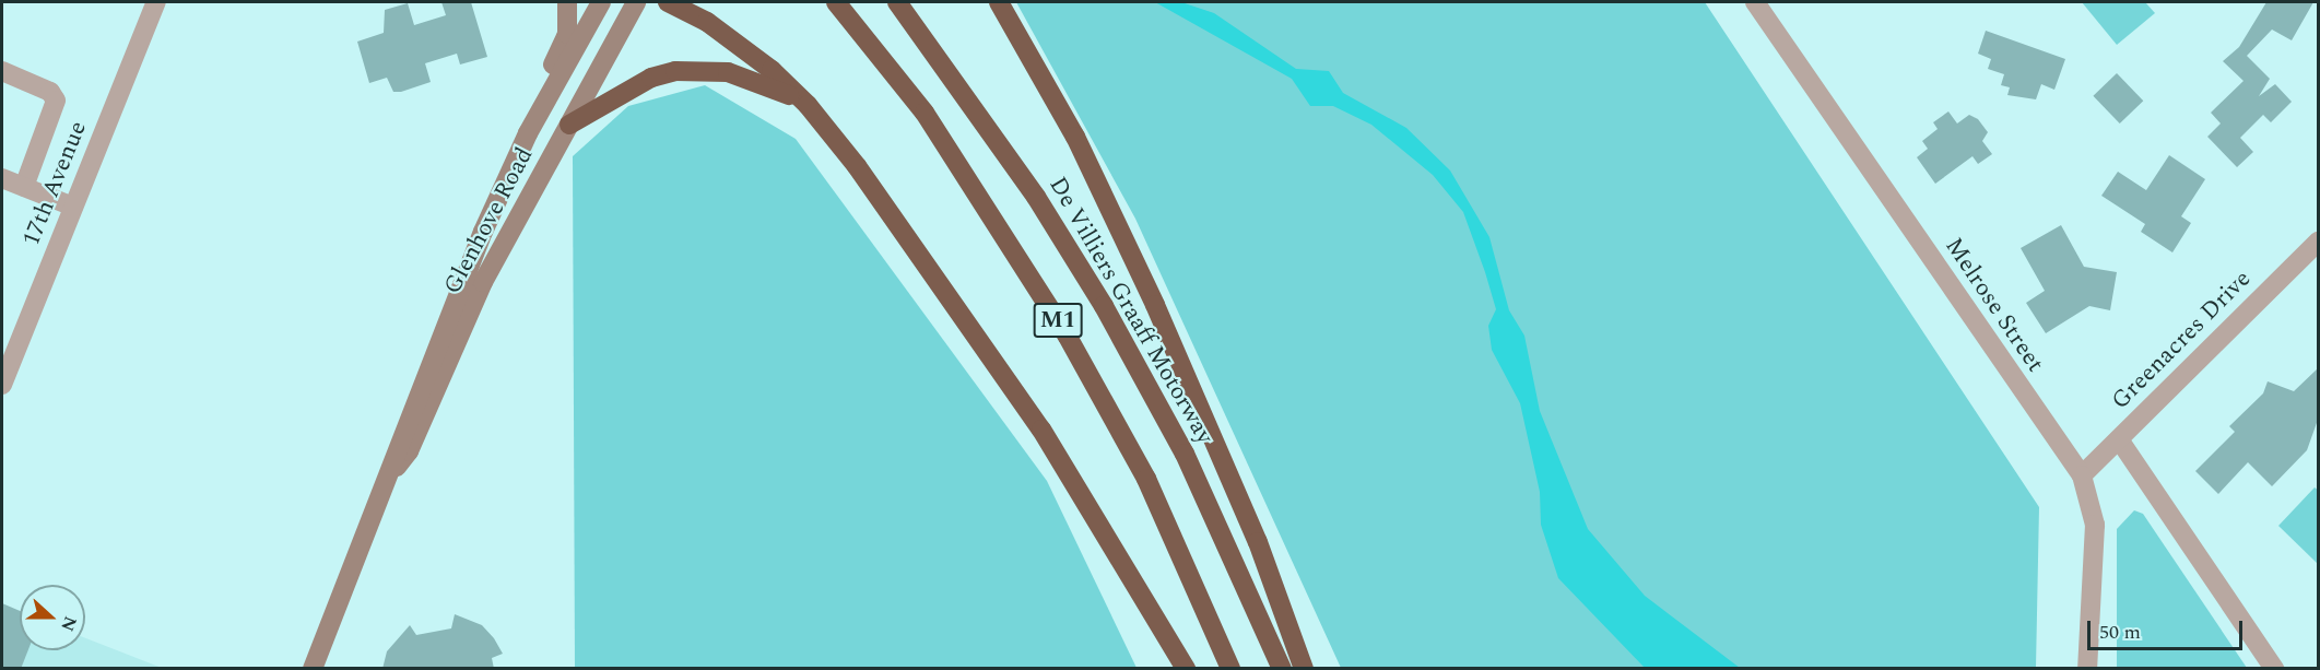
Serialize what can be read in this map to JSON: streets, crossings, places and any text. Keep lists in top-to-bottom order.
{
  "streets": {
    "highway": ["De Villiers Graaff Motorway", "M1"],
    "main road": ["Glenhove Road"],
    "street": ["17th Avenue", "Melrose Street", "Greenacres Drive"]
  },
  "crossings": [
    ["Melrose Street", "Greenacres Drive"]
  ],
  "scale_bar": "50 m",
  "north": "right"
}
